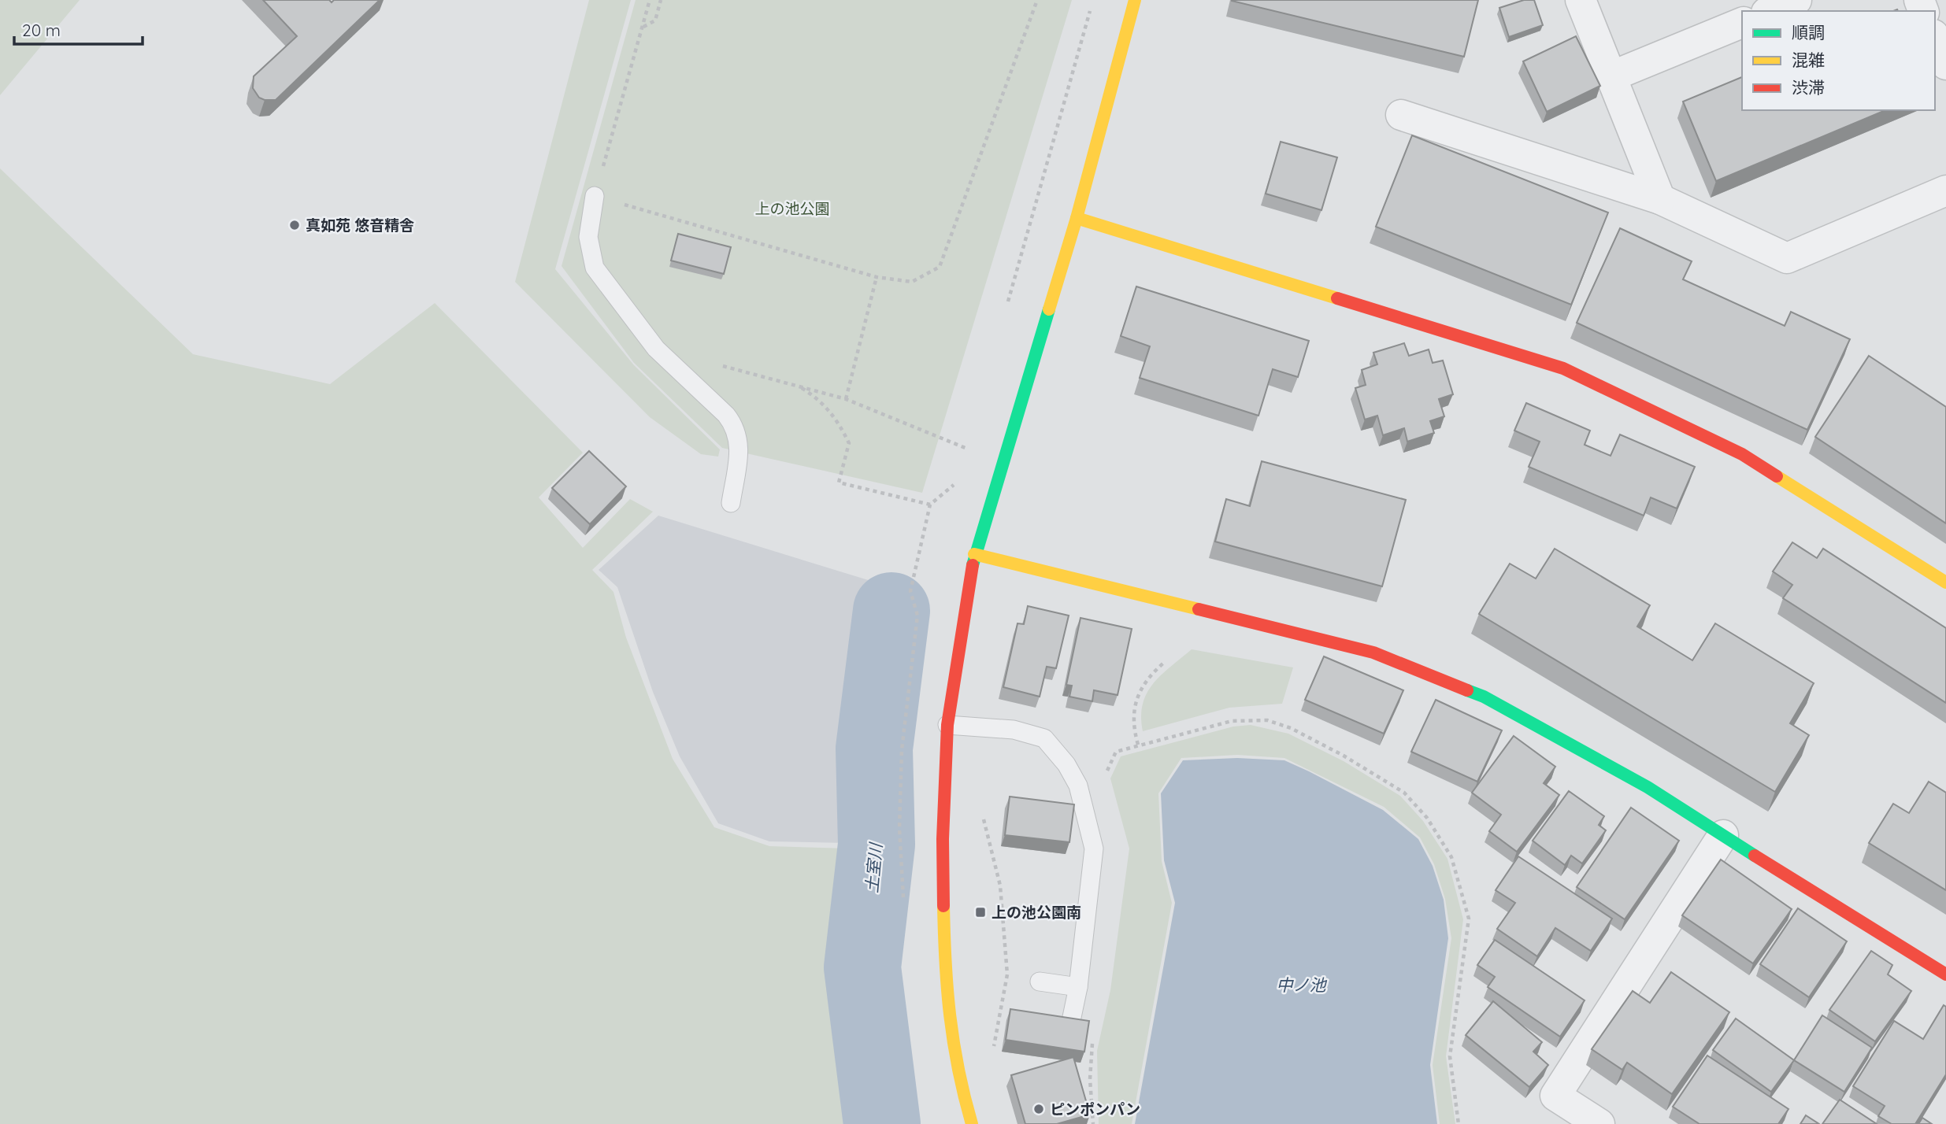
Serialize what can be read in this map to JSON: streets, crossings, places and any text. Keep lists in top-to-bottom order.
{
  "water": ["土室川", "中ノ池"],
  "parks": ["上の池公園"],
  "places": {
    "other": ["真如苑 悠音精舎", "ピンポンパン"],
    "transit": ["上の池公園南"]
  },
  "legend": ["順調", "混雑", "渋滞"],
  "scale_bar": "20 m"
}
